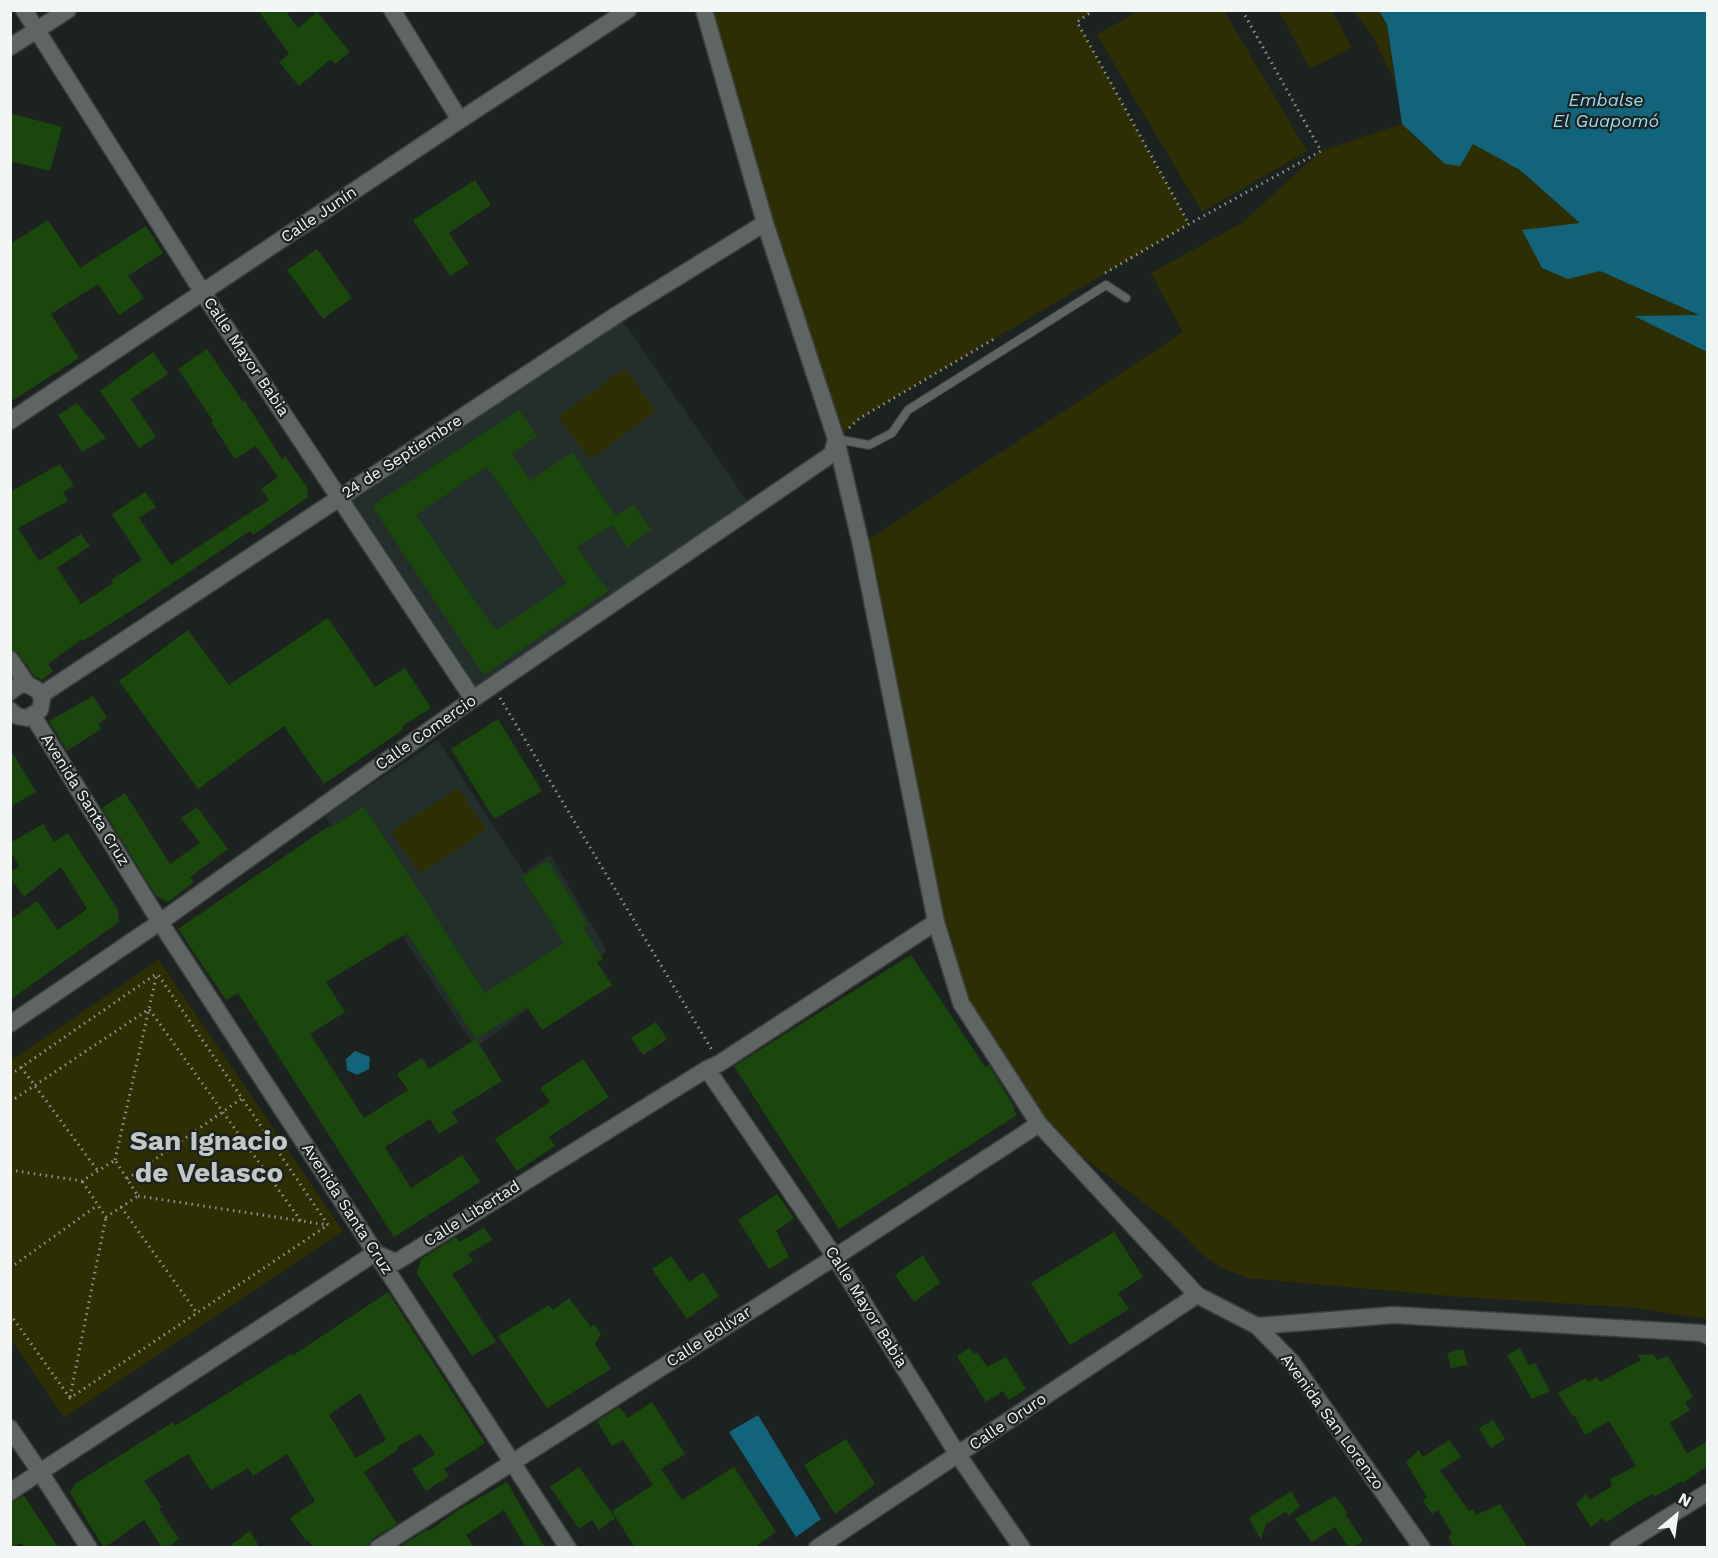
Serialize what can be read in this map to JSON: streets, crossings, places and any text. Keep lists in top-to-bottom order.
{
  "streets": {
    "street": [
      "Calle Junín",
      "Calle Mayor Babia",
      "24 de Septiembre",
      "Calle Comercio",
      "Avenida Santa Cruz",
      "Calle Libertad",
      "Calle Bolívar",
      "Calle Oruro",
      "Avenida San Lorenzo"
    ]
  },
  "crossings": [
    ["Calle Junín", "Calle Mayor Babia"],
    ["Calle Mayor Babia", "24 de Septiembre"],
    ["Calle Mayor Babia", "Calle Comercio"],
    ["Calle Mayor Babia", "Calle Libertad"],
    ["Calle Mayor Babia", "Calle Bolívar"],
    ["Calle Mayor Babia", "Calle Oruro"],
    ["24 de Septiembre", "Avenida San Lorenzo"],
    ["Calle Comercio", "Avenida Santa Cruz"],
    ["Calle Comercio", "Avenida San Lorenzo"],
    ["Avenida Santa Cruz", "Calle Libertad"],
    ["Avenida Santa Cruz", "Calle Bolívar"],
    ["Calle Libertad", "Avenida San Lorenzo"],
    ["Calle Bolívar", "Avenida San Lorenzo"],
    ["Calle Oruro", "Avenida San Lorenzo"]
  ],
  "districts": ["San Ignacio de Velasco"],
  "water": ["Embalse El Guapomó"],
  "north": "top right"
}
